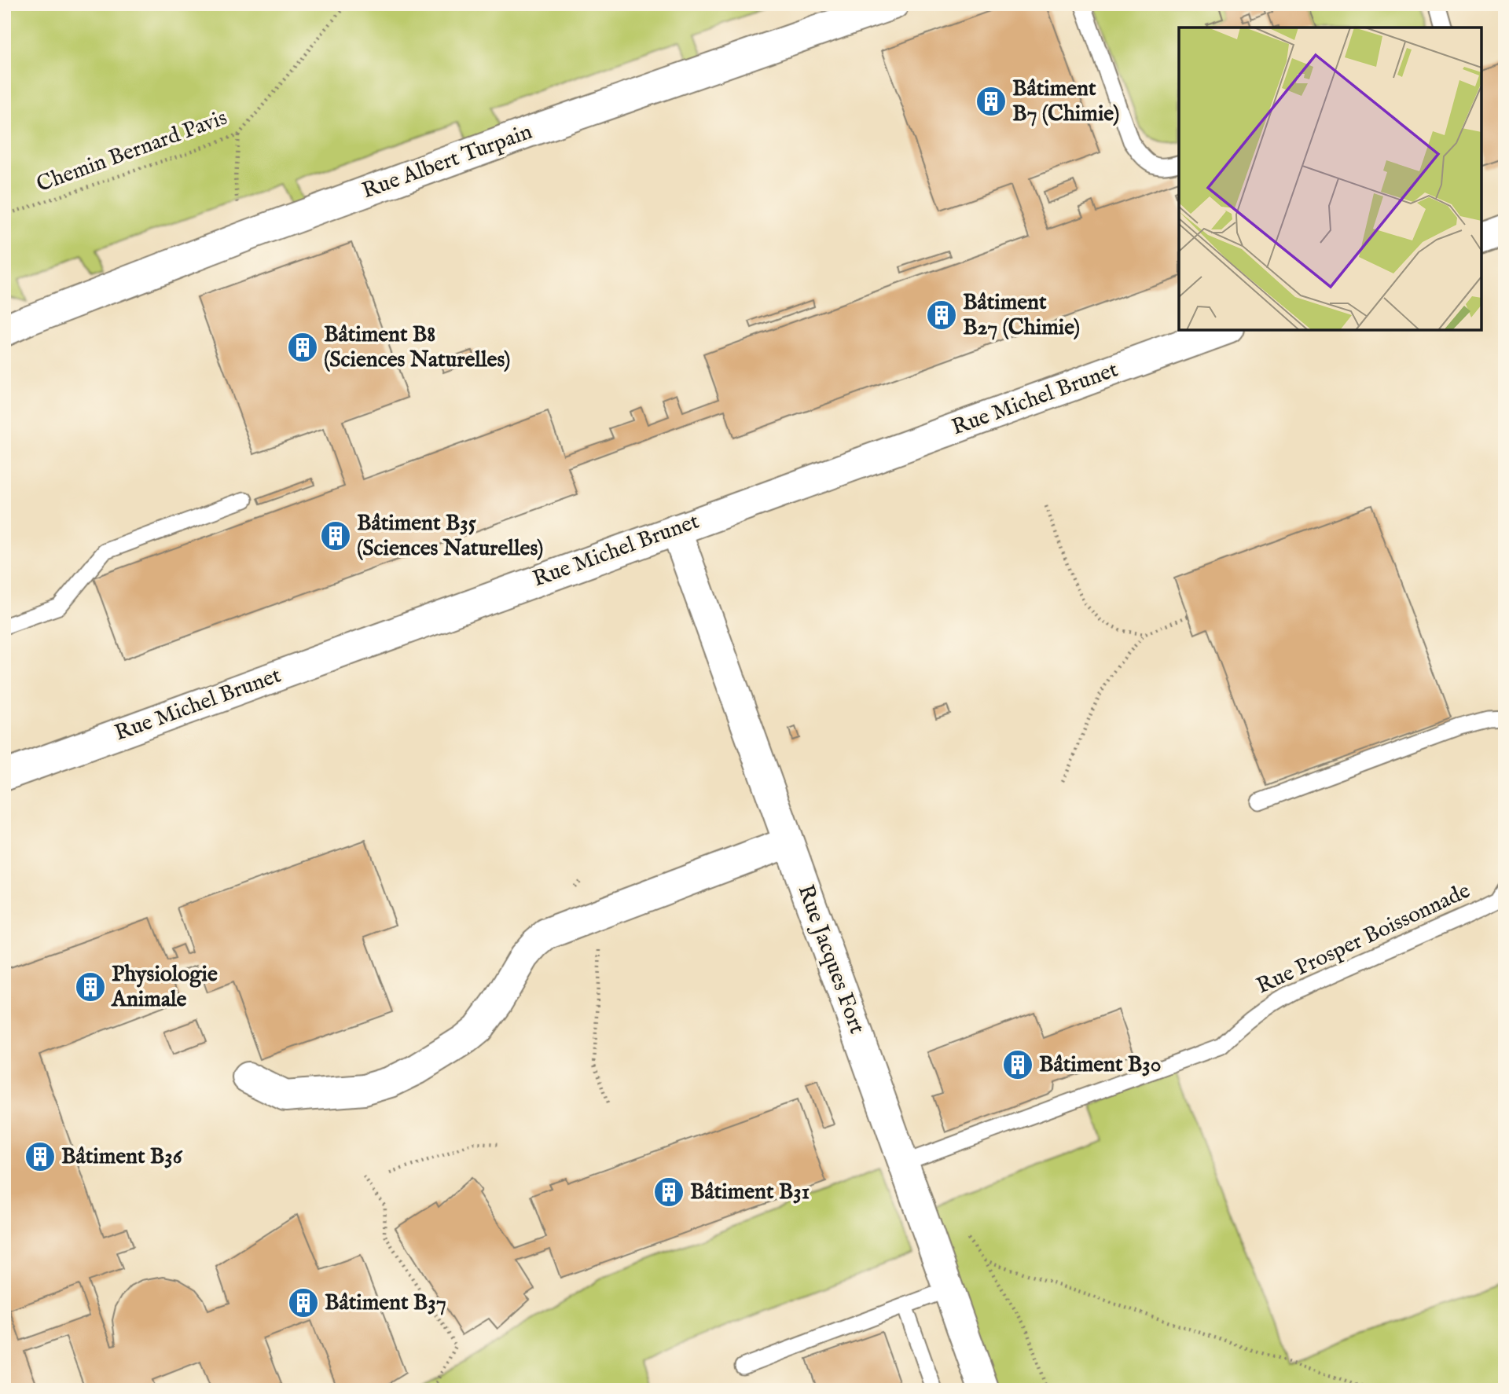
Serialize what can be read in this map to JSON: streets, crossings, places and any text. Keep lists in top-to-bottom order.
{
  "streets": {
    "street": ["Rue Albert Turpain", "Rue Michel Brunet", "Rue Jacques Fort"],
    "lane": ["Rue Prosper Boissonnade"],
    "path": ["Chemin Bernard Pavis"]
  },
  "crossings": [
    ["Rue Michel Brunet", "Rue Jacques Fort"],
    ["Rue Prosper Boissonnade", "Rue Jacques Fort"]
  ],
  "places": {
    "building": [
      "Bâtiment B7 (Chimie)",
      "Bâtiment B27 (Chimie)",
      "Bâtiment B8 (Sciences Naturelles)",
      "Bâtiment B35 (Sciences Naturelles)",
      "Physiologie Animale",
      "Bâtiment B30",
      "Bâtiment B36",
      "Bâtiment B31",
      "Bâtiment B37"
    ]
  }
}
